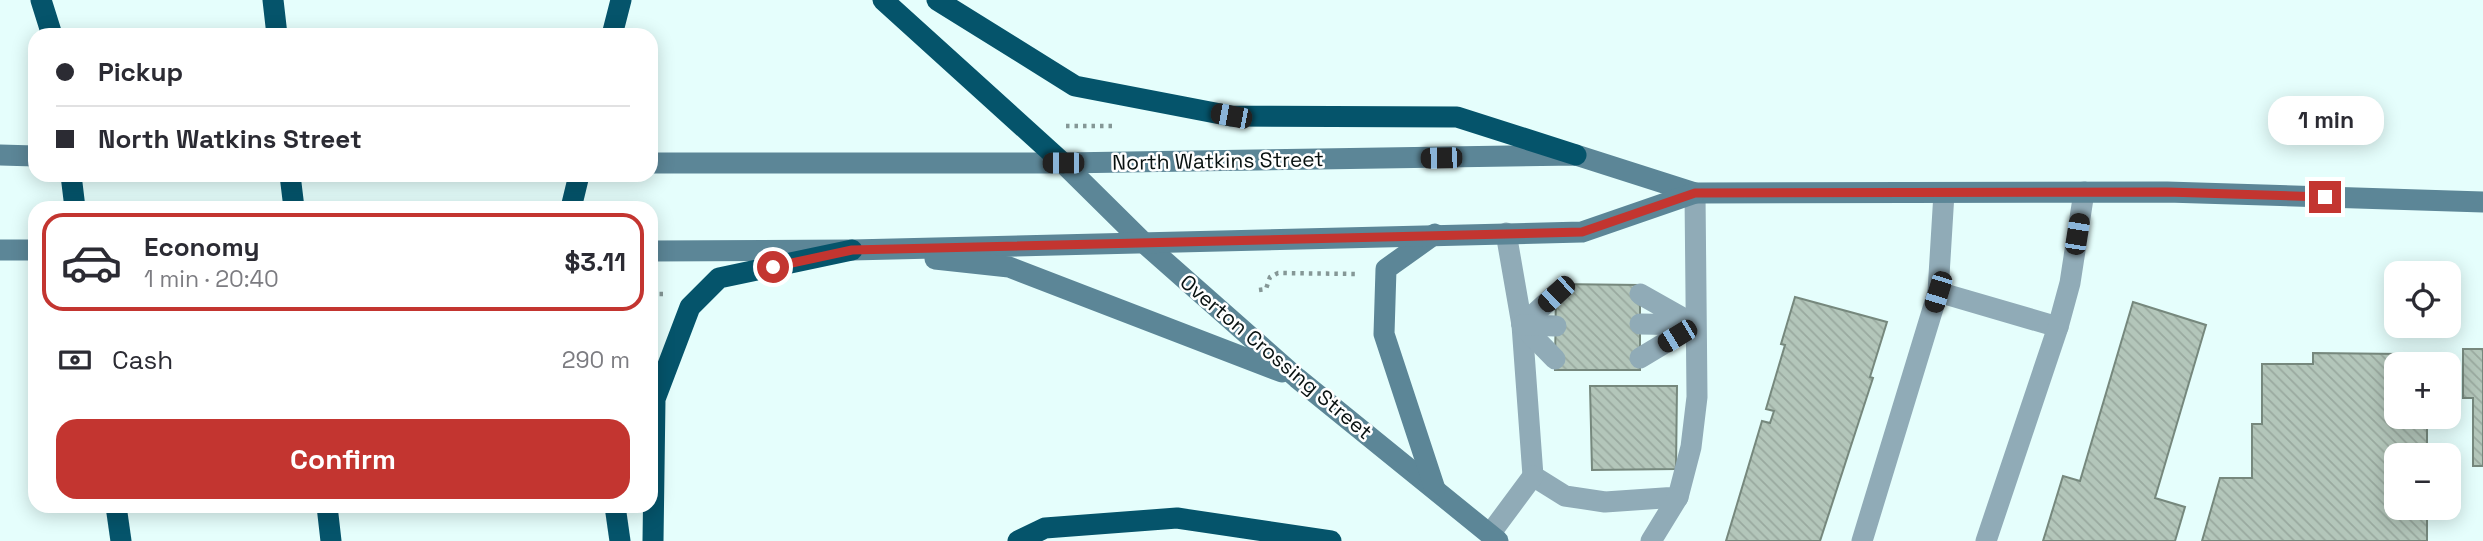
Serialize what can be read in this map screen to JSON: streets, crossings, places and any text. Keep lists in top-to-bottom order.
{
  "streets": {
    "main road": ["North Watkins Street", "Overton Crossing Street"]
  },
  "crossings": [
    ["North Watkins Street", "Overton Crossing Street"]
  ],
  "page": {
    "banner": ["Pickup", "North Watkins Street"],
    "bubble": "1 min",
    "list": [
      {
        "name": "Economy",
        "note": "1 min · 20:40",
        "value": "$3.11"
      }
    ],
    "map_buttons": ["+", "−"],
    "pay": ["Cash", "290 m"],
    "buttons": "Confirm"
  }
}
